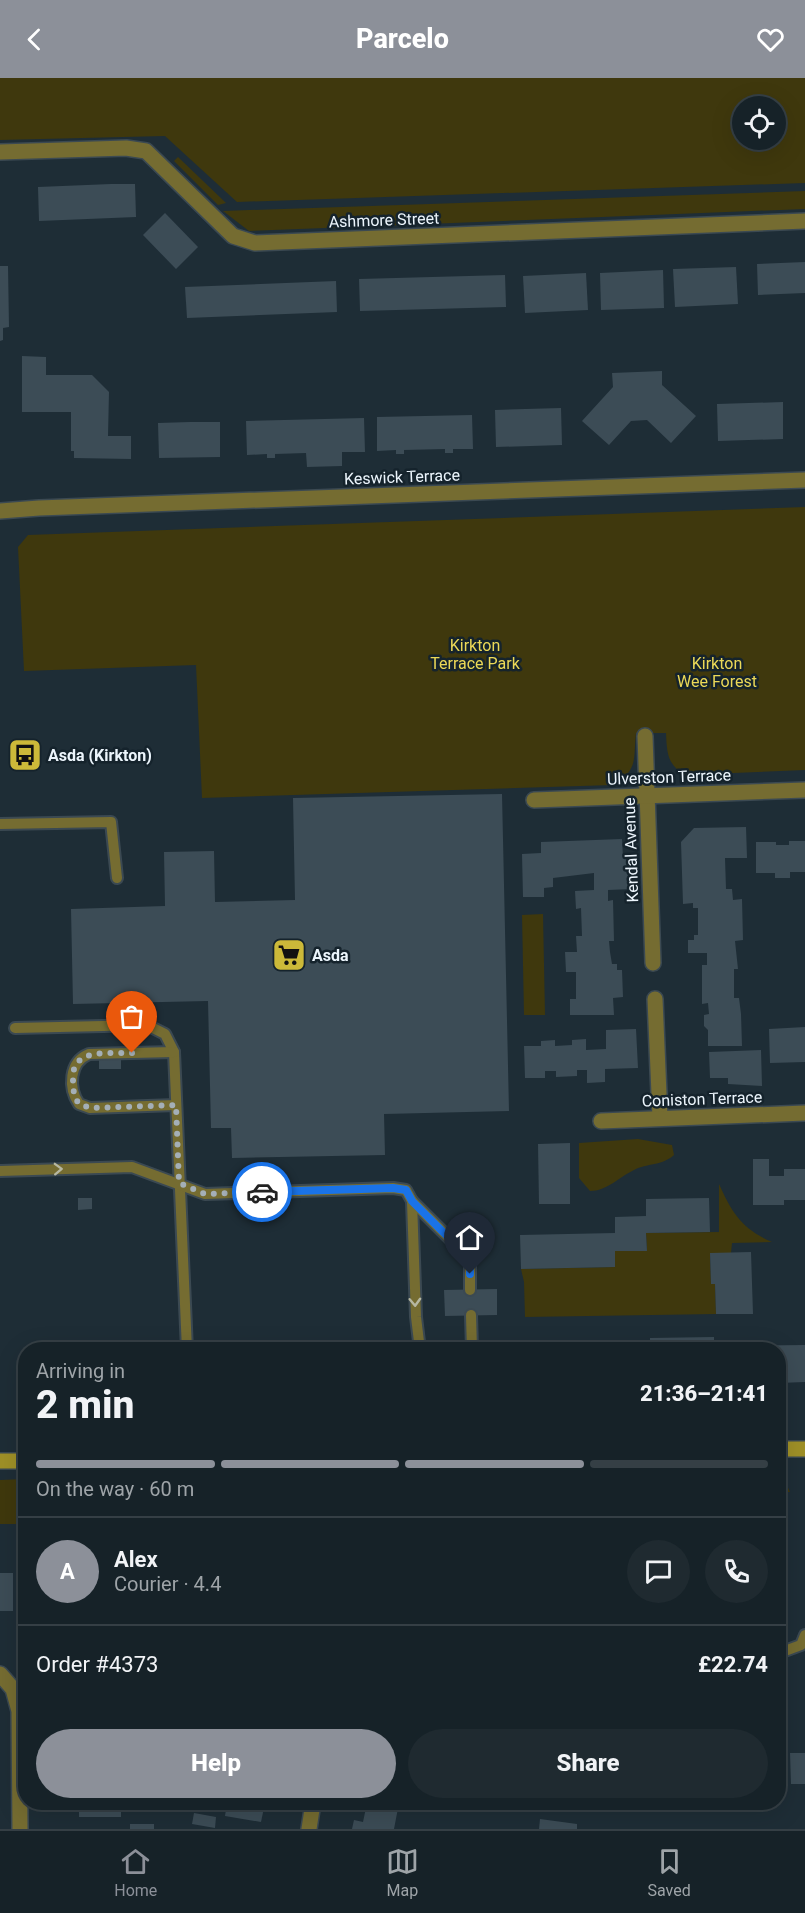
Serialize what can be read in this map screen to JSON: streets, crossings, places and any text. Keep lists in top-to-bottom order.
{
  "streets": {
    "street": [
      "Ashmore Street",
      "Keswick Terrace",
      "Ulverston Terrace",
      "Kendal Avenue",
      "Coniston Terrace"
    ]
  },
  "crossings": [
    ["Ulverston Terrace", "Kendal Avenue"]
  ],
  "parks": ["Kirkton Terrace Park", "Kirkton Wee Forest"],
  "places": {
    "bus stop": ["Asda (Kirkton)"],
    "supermarket": ["Asda"]
  },
  "page": {
    "header": "Parcelo",
    "heading": ["2 min", "Arriving in", "21:36–21:41"],
    "panel": [
      "Alex",
      "Courier · 4.4",
      "Order #4373",
      "£22.74"
    ],
    "bar": "On the way · 60 m",
    "round": "A",
    "buttons": ["Help", "Share"],
    "tabs": ["Home", "Map", "Saved"]
  }
}
